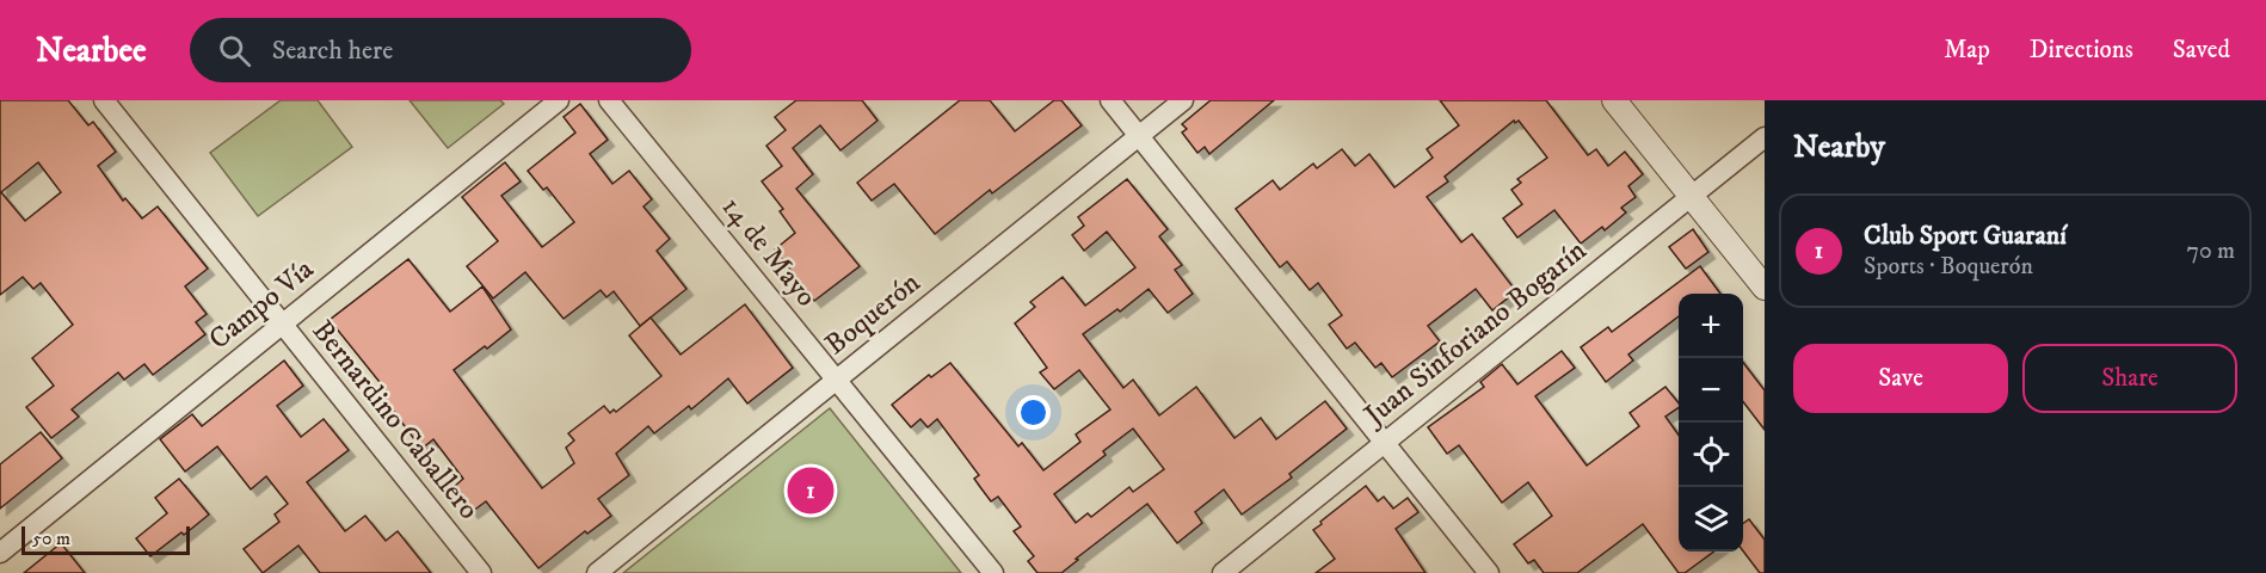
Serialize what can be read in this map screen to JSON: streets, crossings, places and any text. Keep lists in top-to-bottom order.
{
  "streets": {
    "street": [
      "14 de Mayo",
      "Campo Vía",
      "Boquerón",
      "Juan Sinforiano Bogarín",
      "Bernardino Caballero"
    ]
  },
  "crossings": [
    ["14 de Mayo", "Boquerón"],
    ["Campo Vía", "Bernardino Caballero"]
  ],
  "scale_bar": "50 m",
  "page": {
    "header": "Nearbee",
    "search": "Search here",
    "nav": ["Map", "Directions", "Saved"],
    "heading": "Nearby",
    "list": [
      {
        "mark": "1",
        "name": "Club Sport Guaraní",
        "note": "Sports · Boquerón",
        "value": "70 m"
      }
    ],
    "map_buttons": ["+", "−"],
    "buttons": ["Save", "Share"],
    "pins": "1",
    "scale": "50 m"
  }
}
